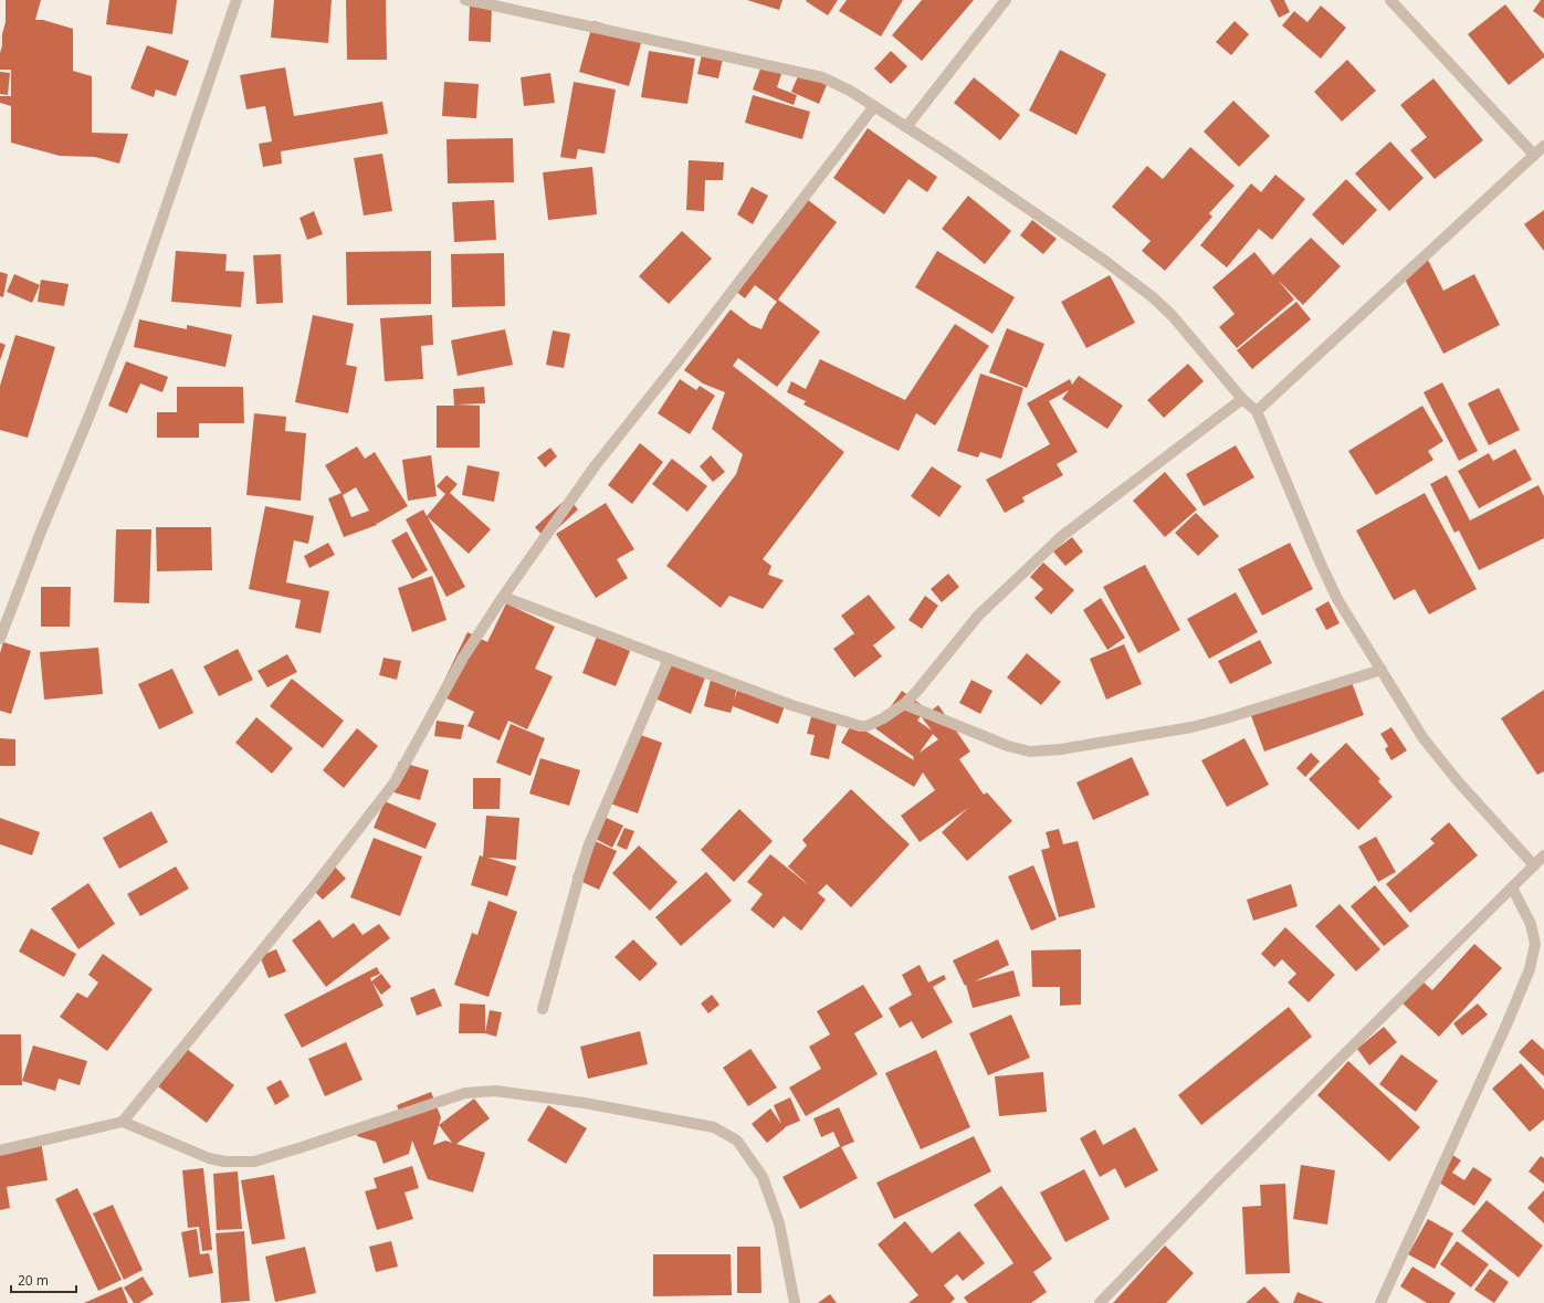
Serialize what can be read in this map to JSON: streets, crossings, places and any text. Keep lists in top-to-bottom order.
{
  "scale_bar": "20 m"
}
